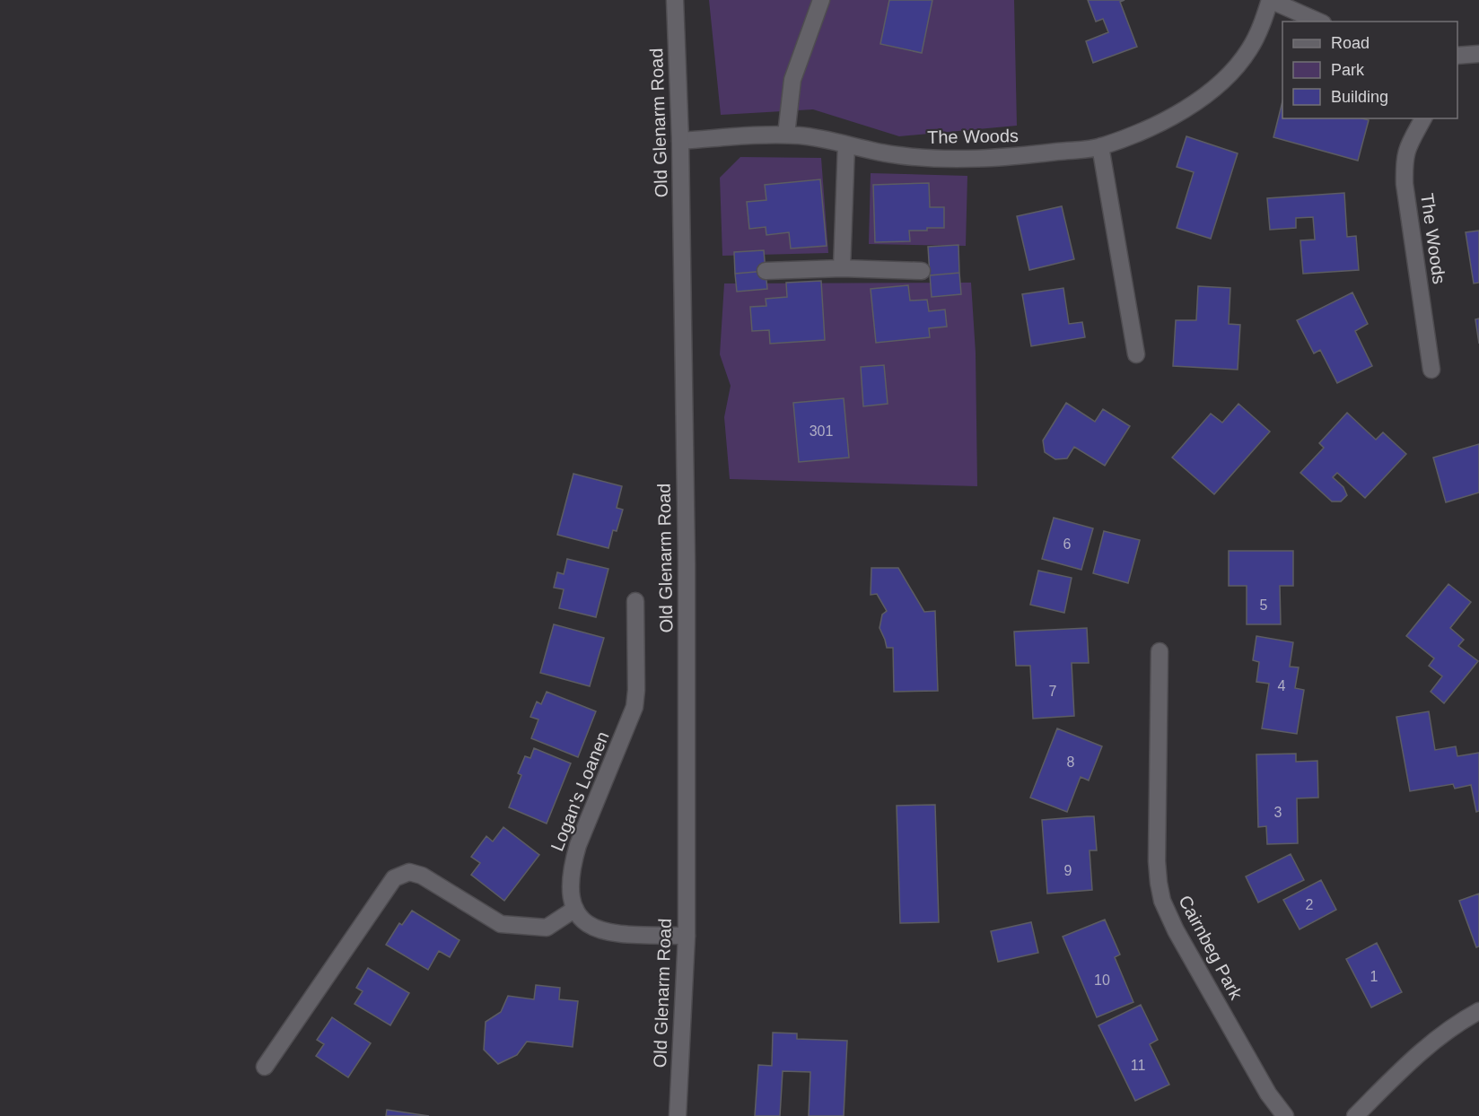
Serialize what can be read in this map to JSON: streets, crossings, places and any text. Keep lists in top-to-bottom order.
{
  "streets": {
    "street": [
      "Old Glenarm Road",
      "The Woods",
      "Logan's Loanen",
      "Cairnbeg Park"
    ]
  },
  "crossings": [
    ["Old Glenarm Road", "The Woods"]
  ],
  "house_numbers": [
    "301",
    "6",
    "5",
    "4",
    "7",
    "8",
    "3",
    "9",
    "2",
    "1",
    "10",
    "11"
  ],
  "legend": ["Road", "Park", "Building"]
}
